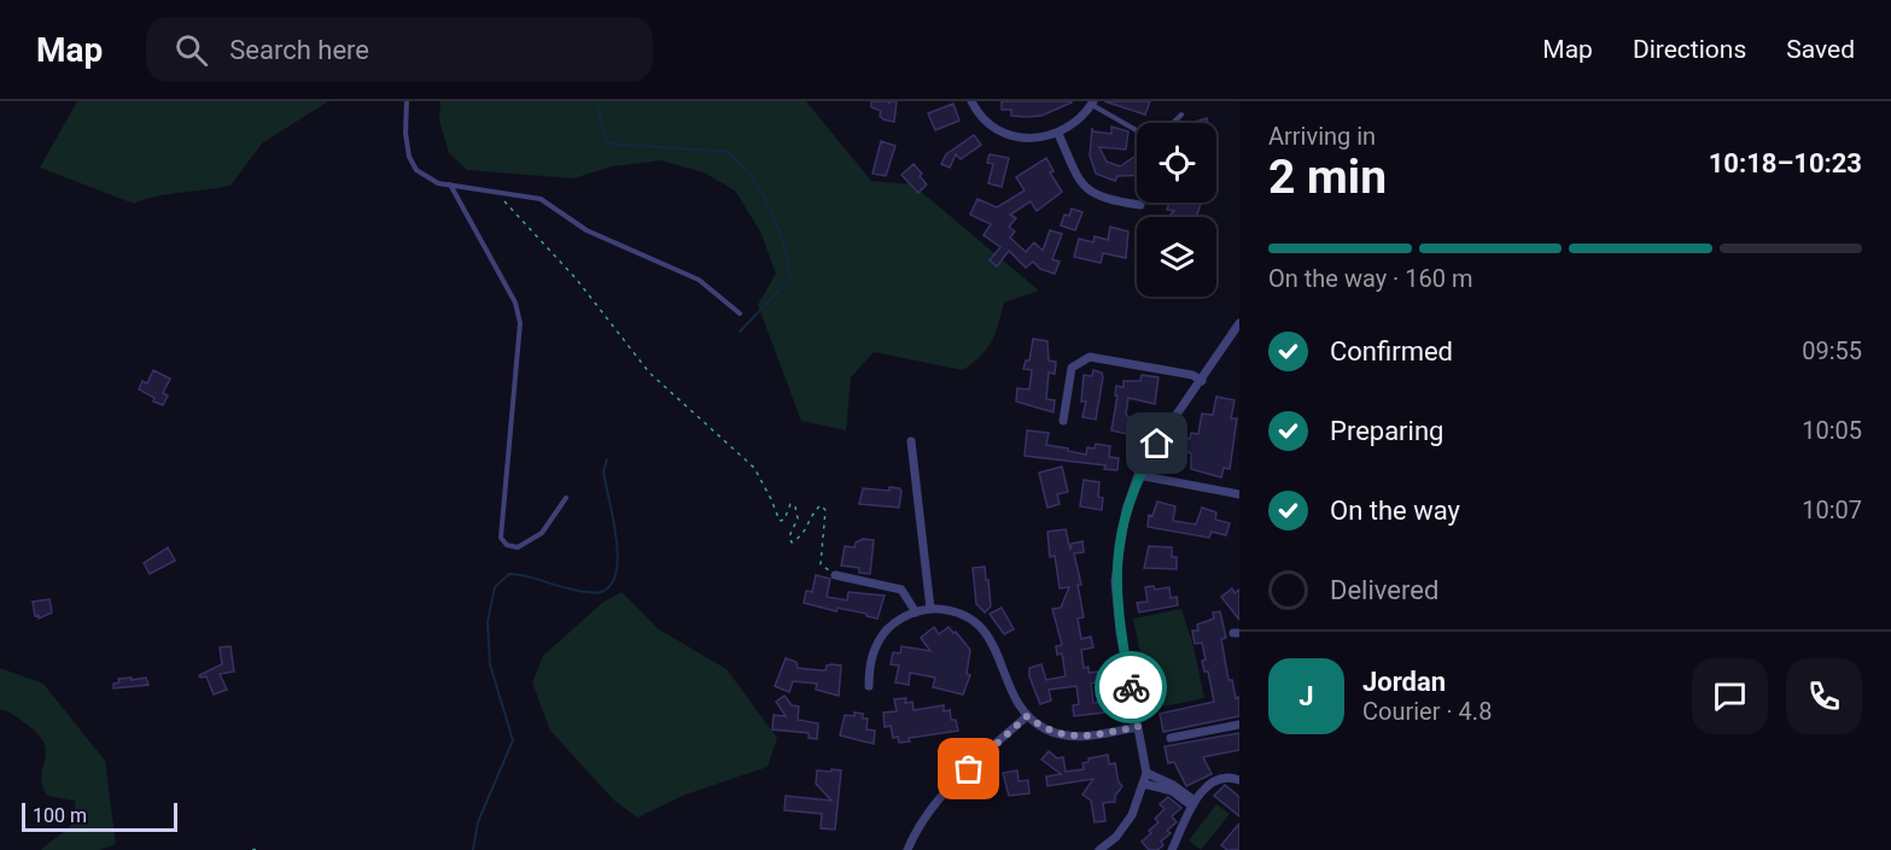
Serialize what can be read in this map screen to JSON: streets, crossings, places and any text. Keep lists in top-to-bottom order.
{
  "scale_bar": "100 m",
  "page": {
    "header": "Map",
    "search": "Search here",
    "nav": ["Map", "Directions", "Saved"],
    "heading": ["2 min", "Arriving in", "10:18–10:23"],
    "panel": ["Jordan", "Courier · 4.8"],
    "bar": "On the way · 160 m",
    "list": [
      ["Confirmed", "09:55"],
      ["Preparing", "10:05"],
      ["On the way", "10:07"],
      "Delivered"
    ],
    "round": "J",
    "scale": "100 m"
  }
}
